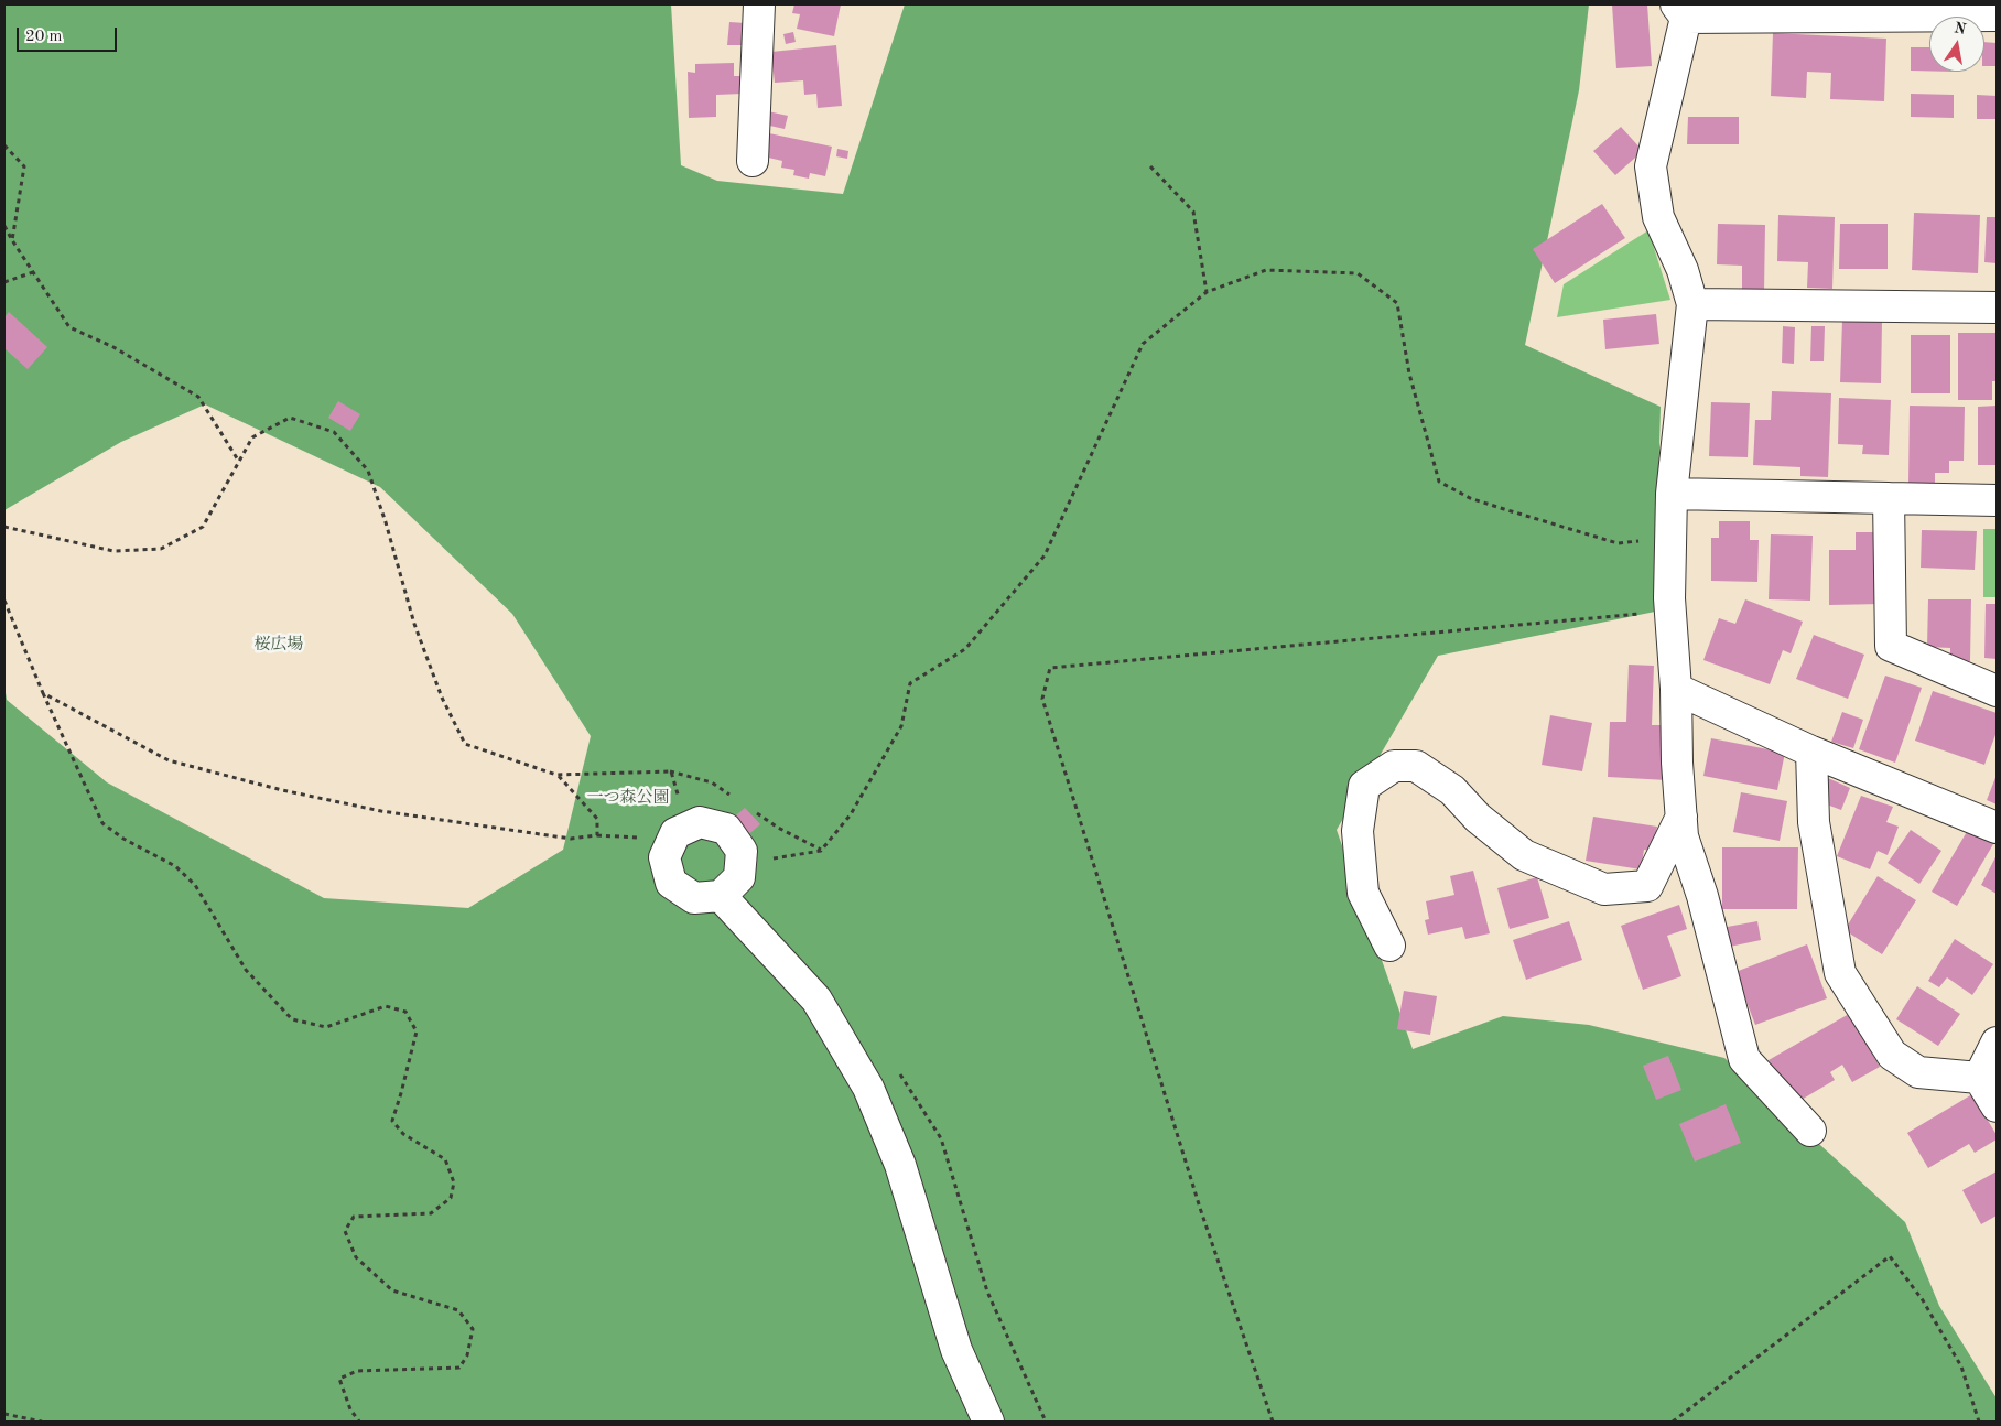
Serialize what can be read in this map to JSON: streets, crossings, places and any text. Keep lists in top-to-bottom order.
{
  "parks": ["桜広場", "一つ森公園"],
  "scale_bar": "20 m",
  "north": "top"
}
